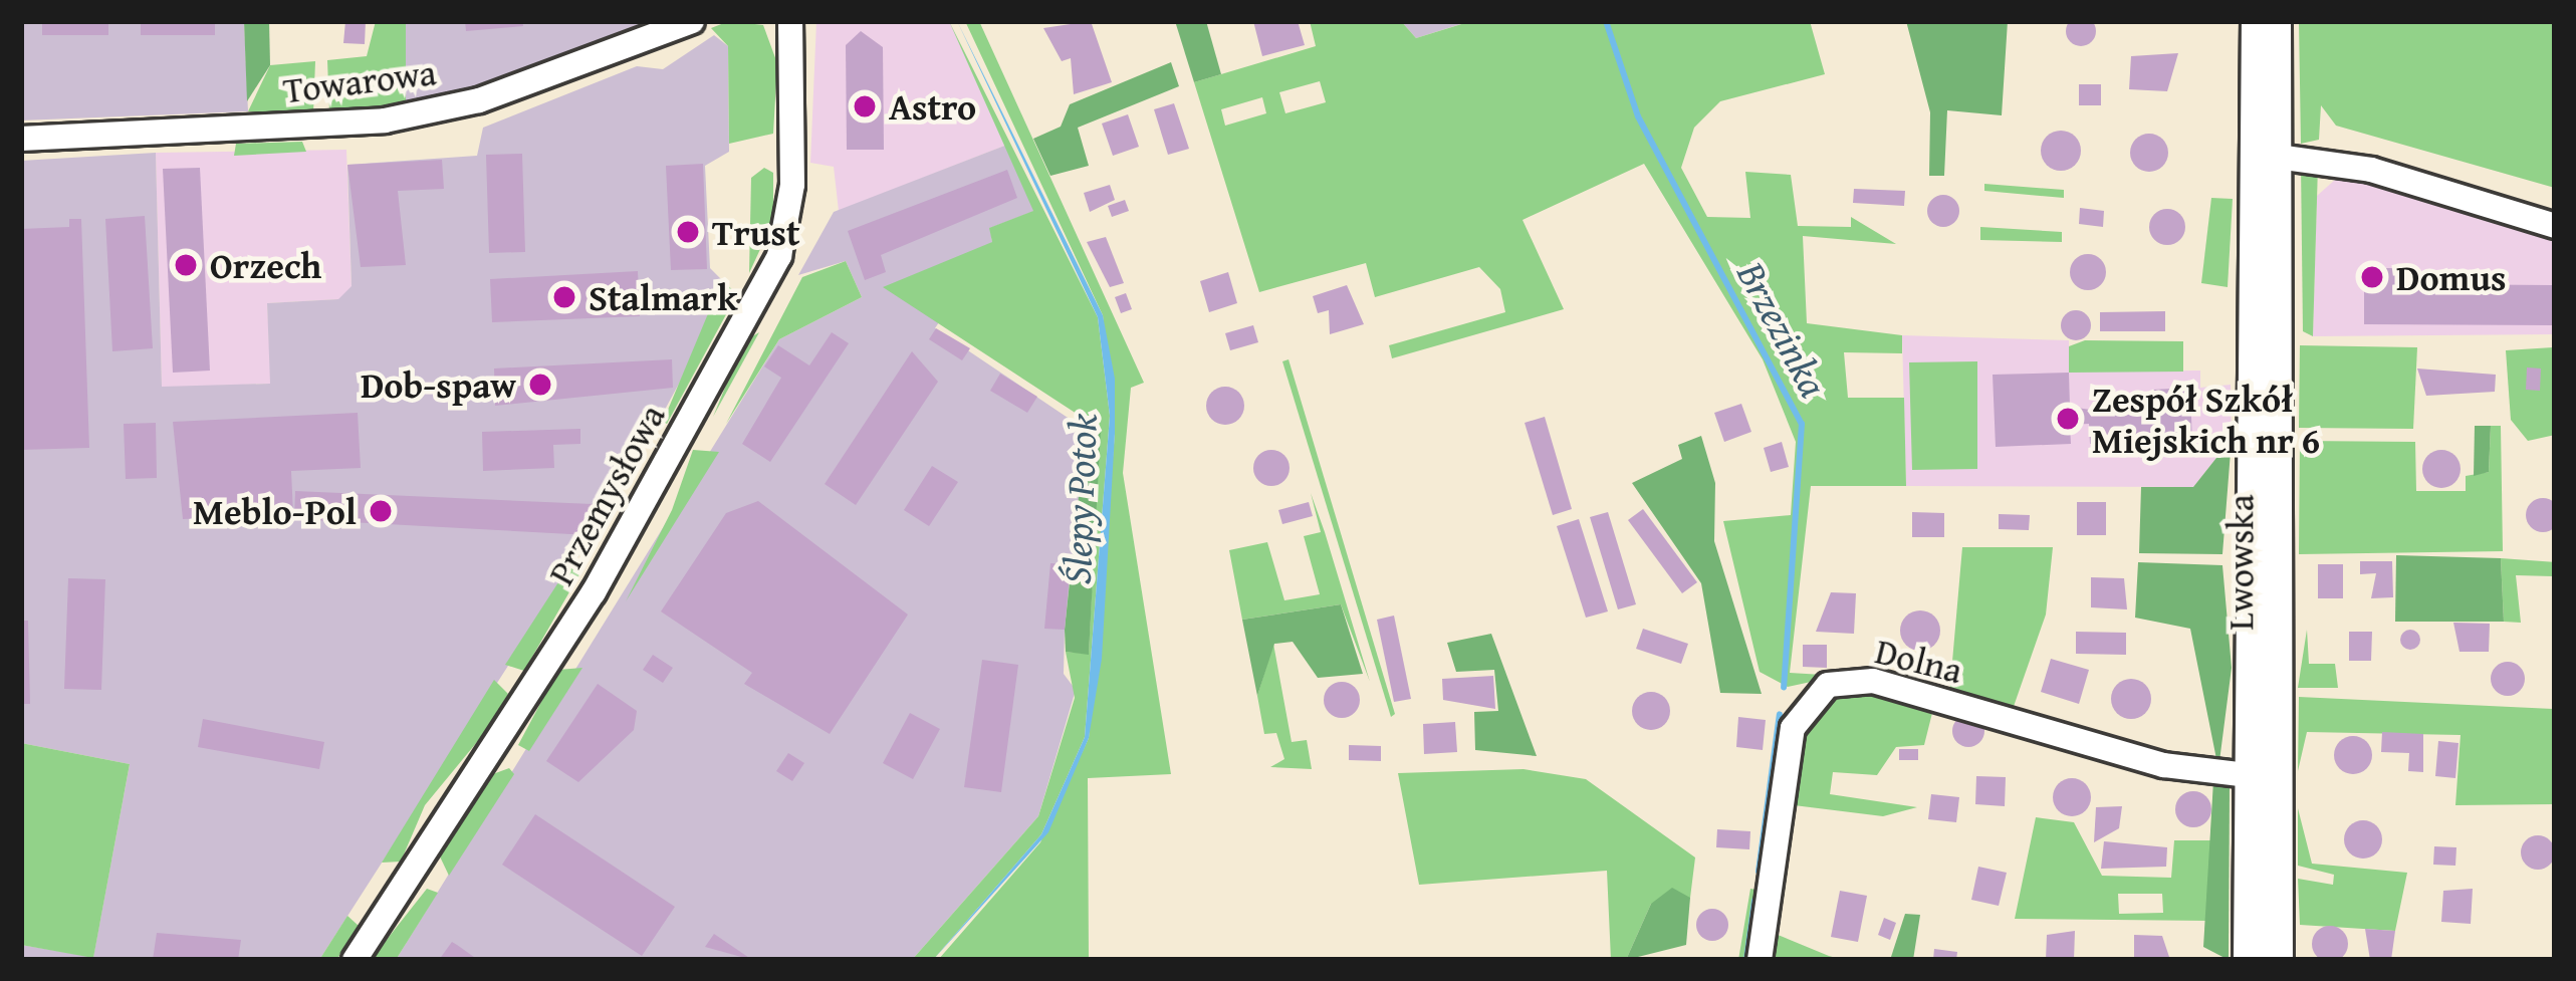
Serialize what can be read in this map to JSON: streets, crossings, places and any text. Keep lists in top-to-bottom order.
{
  "streets": {
    "main road": ["Lwowska"],
    "street": ["Towarowa", "Przemysłowa", "Dolna"]
  },
  "crossings": [
    ["Lwowska", "Dolna"]
  ],
  "water": ["Brzezinka", "Ślepy Potok"],
  "places": [
    "Astro",
    "Trust",
    "Orzech",
    "Domus",
    "Stalmark",
    "Dob-spaw",
    "Zespół Szkół Miejskich nr 6",
    "Meblo-Pol"
  ]
}
